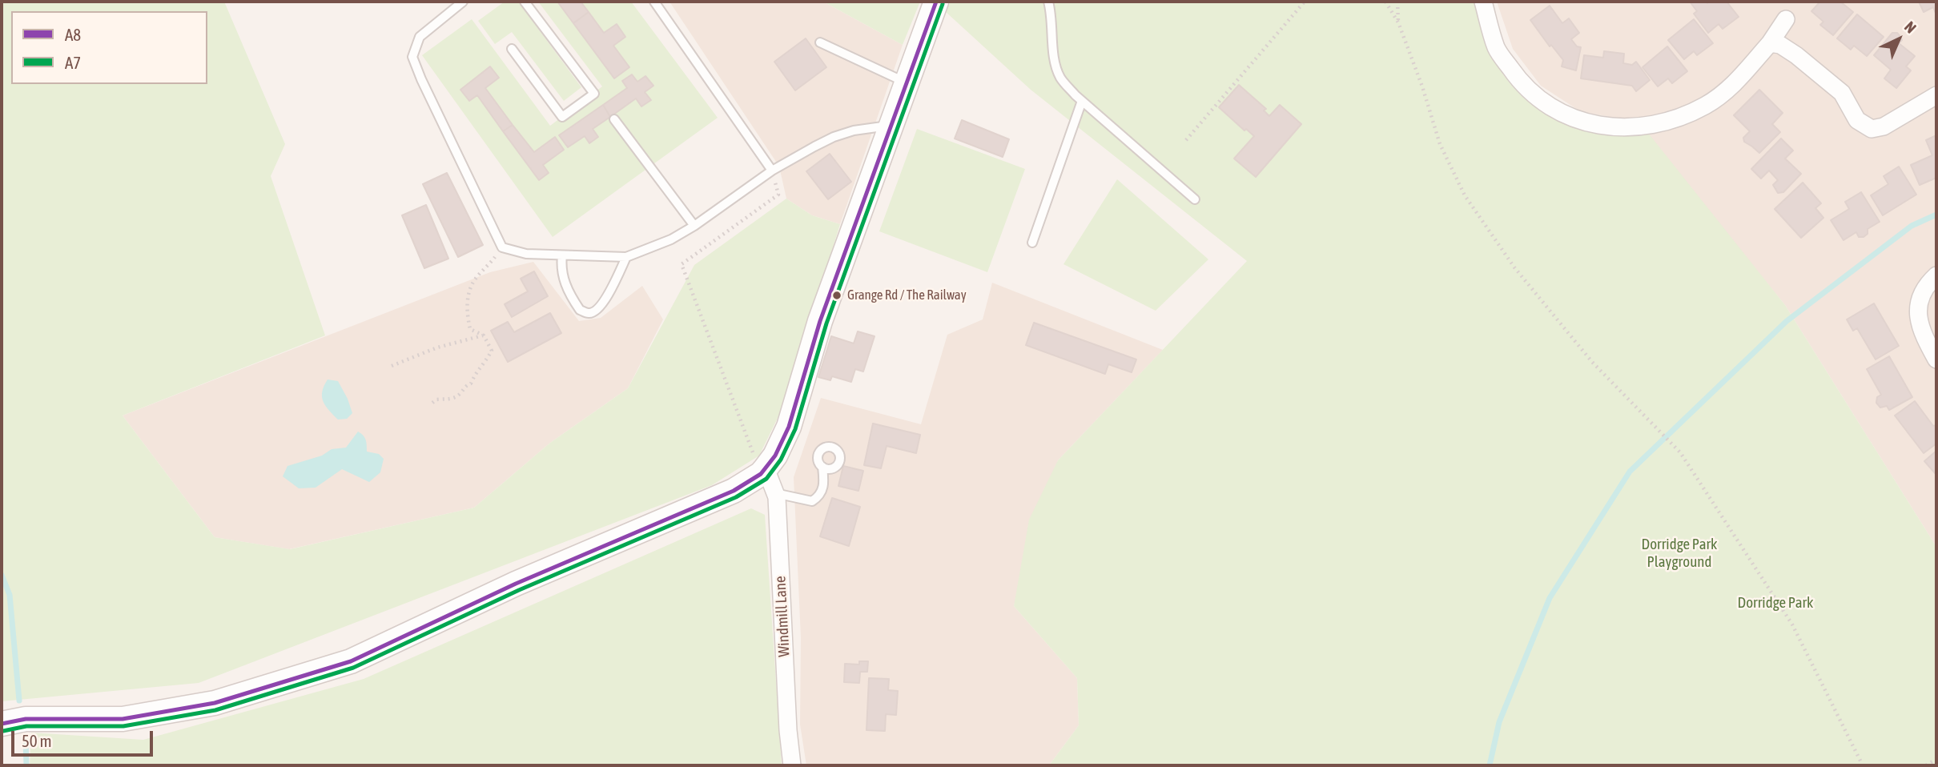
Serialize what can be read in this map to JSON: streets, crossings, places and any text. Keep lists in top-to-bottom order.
{
  "streets": {
    "street": ["Windmill Lane"]
  },
  "parks": ["Dorridge Park Playground", "Dorridge Park"],
  "places": ["Grange Rd / The Railway"],
  "lines": ["transit line A8", "transit line A7"],
  "legend": ["A8", "A7"],
  "scale_bar": "50 m",
  "north": "top right"
}
